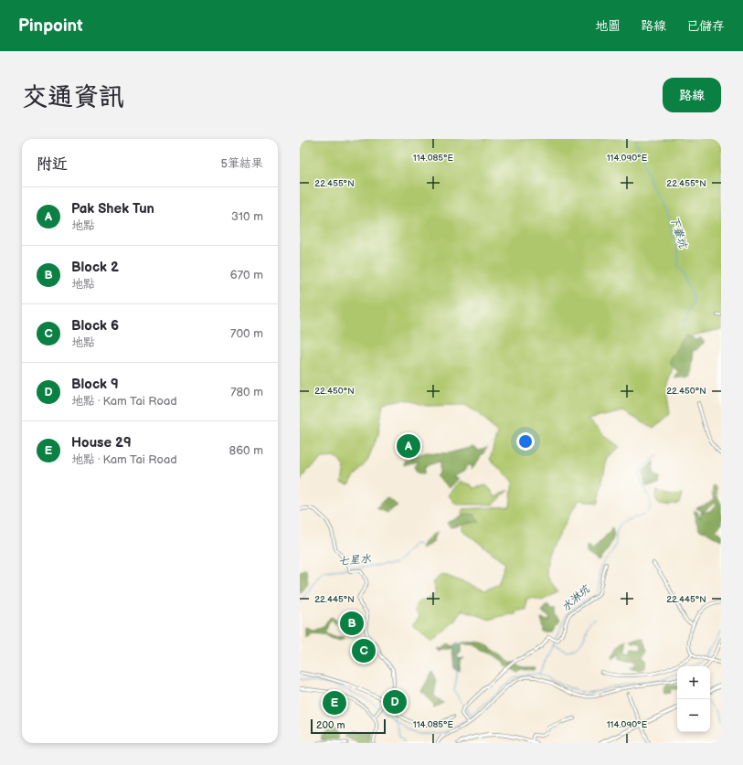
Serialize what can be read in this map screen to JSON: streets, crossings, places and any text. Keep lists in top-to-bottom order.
{
  "water": ["下輋坑", "七星水", "水淋坑"],
  "scale_bar": "200 m",
  "page": {
    "header": "Pinpoint",
    "nav": ["地圖", "路線", "已儲存"],
    "buttons": "路線",
    "title": "交通資訊",
    "heading": ["附近", "5筆結果"],
    "list": [
      {
        "mark": "A",
        "name": "Pak Shek Tun",
        "note": "地點",
        "value": "310 m"
      },
      {
        "mark": "B",
        "name": "Block 2",
        "note": "地點",
        "value": "670 m"
      },
      {
        "mark": "C",
        "name": "Block 6",
        "note": "地點",
        "value": "700 m"
      },
      {
        "mark": "D",
        "name": "Block 9",
        "note": "地點 · Kam Tai Road",
        "value": "780 m"
      },
      {
        "mark": "E",
        "name": "House 29",
        "note": "地點 · Kam Tai Road",
        "value": "860 m"
      }
    ],
    "pins": [
      "A",
      "B",
      "C",
      "D",
      "E"
    ],
    "map_buttons": ["+", "−"],
    "scale": "200 m"
  },
  "coordinates": [
    "114.085°E",
    "114.090°E",
    "22.455°N",
    "22.450°N",
    "22.445°N"
  ]
}
